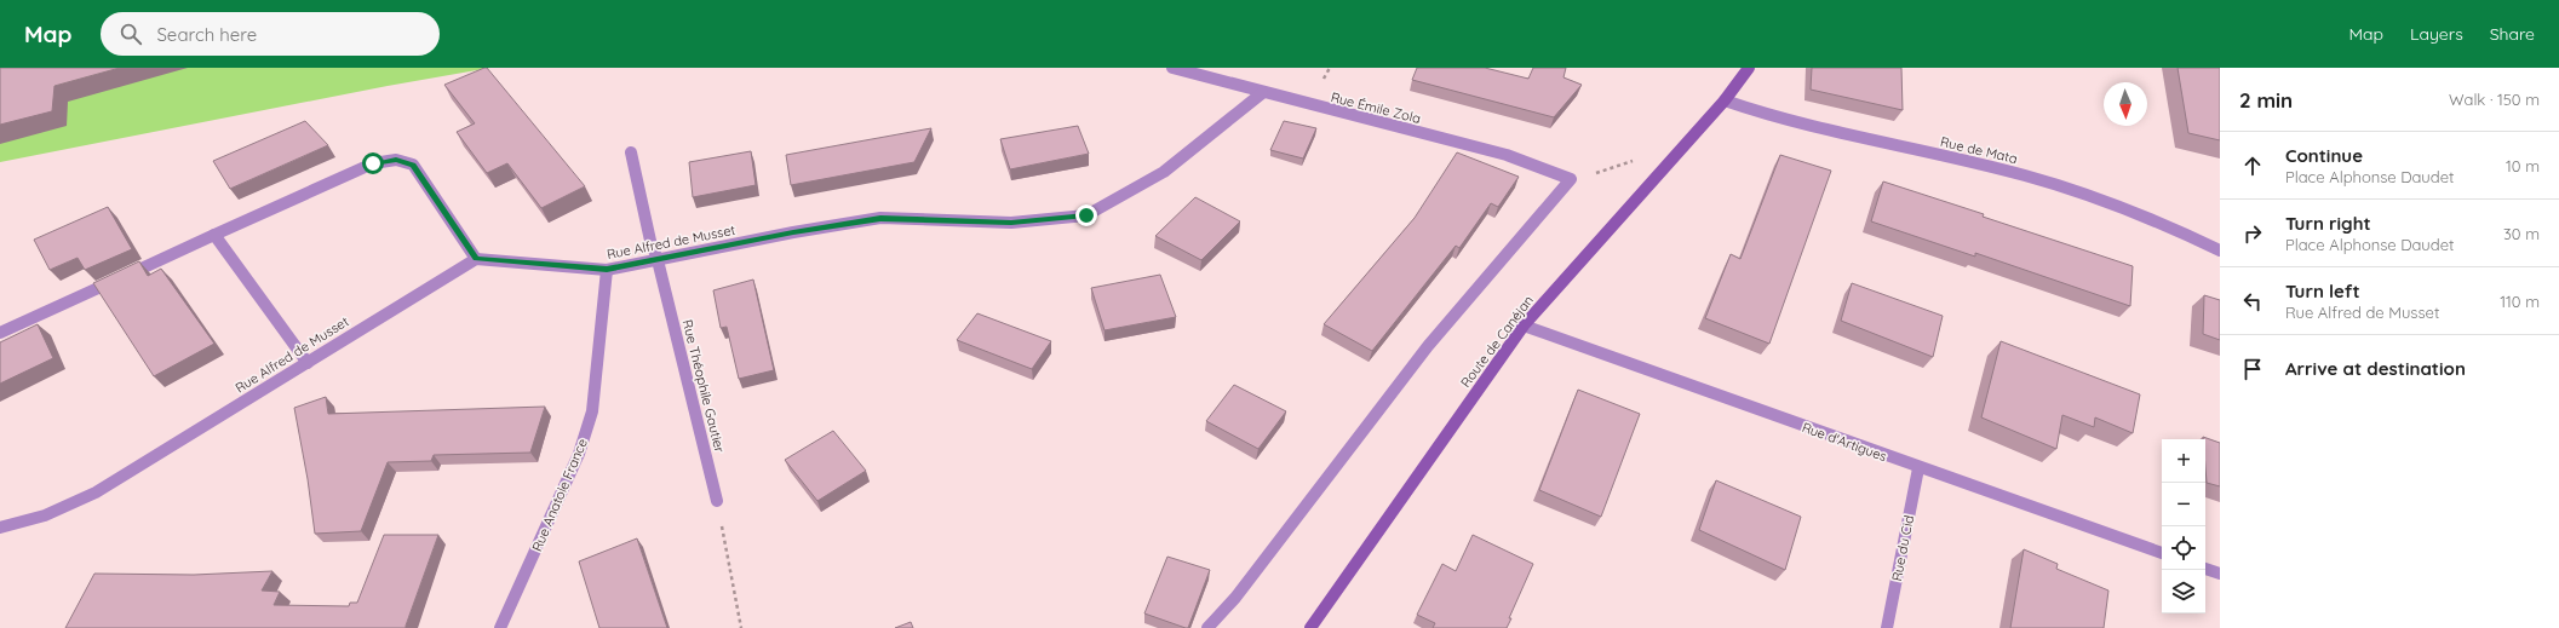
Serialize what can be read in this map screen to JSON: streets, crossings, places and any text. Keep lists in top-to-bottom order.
{
  "streets": {
    "street": [
      "Rue Émile Zola",
      "Rue de Mata",
      "Rue Alfred de Musset",
      "Route de Canéjan",
      "Rue Théophile Gautier",
      "Rue d'Artigues",
      "Rue Anatole France",
      "Rue du Cid"
    ]
  },
  "crossings": [
    ["Rue Émile Zola", "Rue Alfred de Musset"],
    ["Rue de Mata", "Route de Canéjan"],
    ["Rue Alfred de Musset", "Rue Théophile Gautier"],
    ["Rue Alfred de Musset", "Rue Anatole France"],
    ["Route de Canéjan", "Rue d'Artigues"],
    ["Rue d'Artigues", "Rue du Cid"]
  ],
  "north": "bottom",
  "page": {
    "header": "Map",
    "search": "Search here",
    "nav": ["Map", "Layers", "Share"],
    "heading": ["2 min", "Walk · 150 m"],
    "list": [
      ["Continue", "Place Alphonse Daudet", "10 m"],
      ["Turn right", "Place Alphonse Daudet", "30 m"],
      ["Turn left", "Rue Alfred de Musset", "110 m"],
      "Arrive at destination"
    ],
    "map_buttons": ["+", "−"]
  }
}
